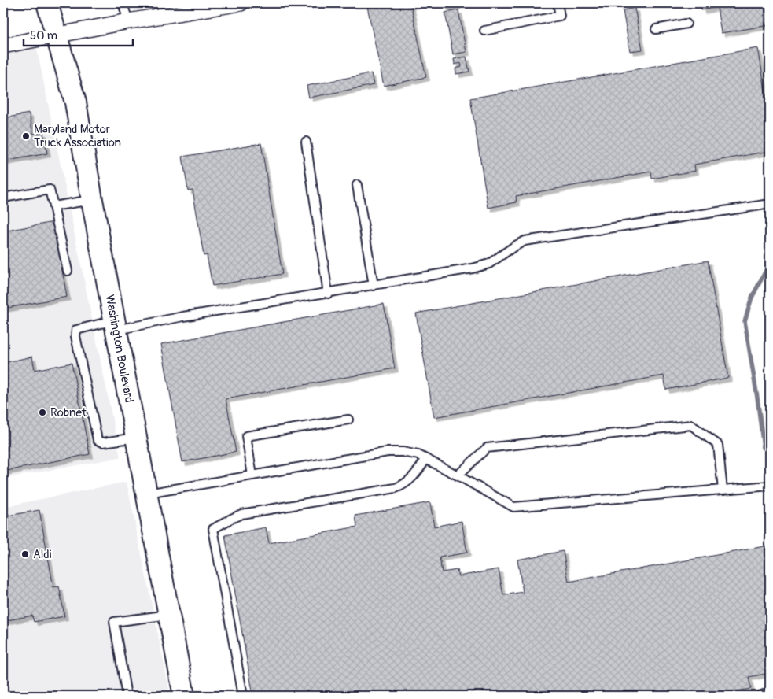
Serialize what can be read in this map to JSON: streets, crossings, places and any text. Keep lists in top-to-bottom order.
{
  "streets": {
    "main road": ["Washington Boulevard"]
  },
  "places": ["Maryland Motor Truck Association", "Robnet", "Aldi"],
  "scale_bar": "50 m"
}
